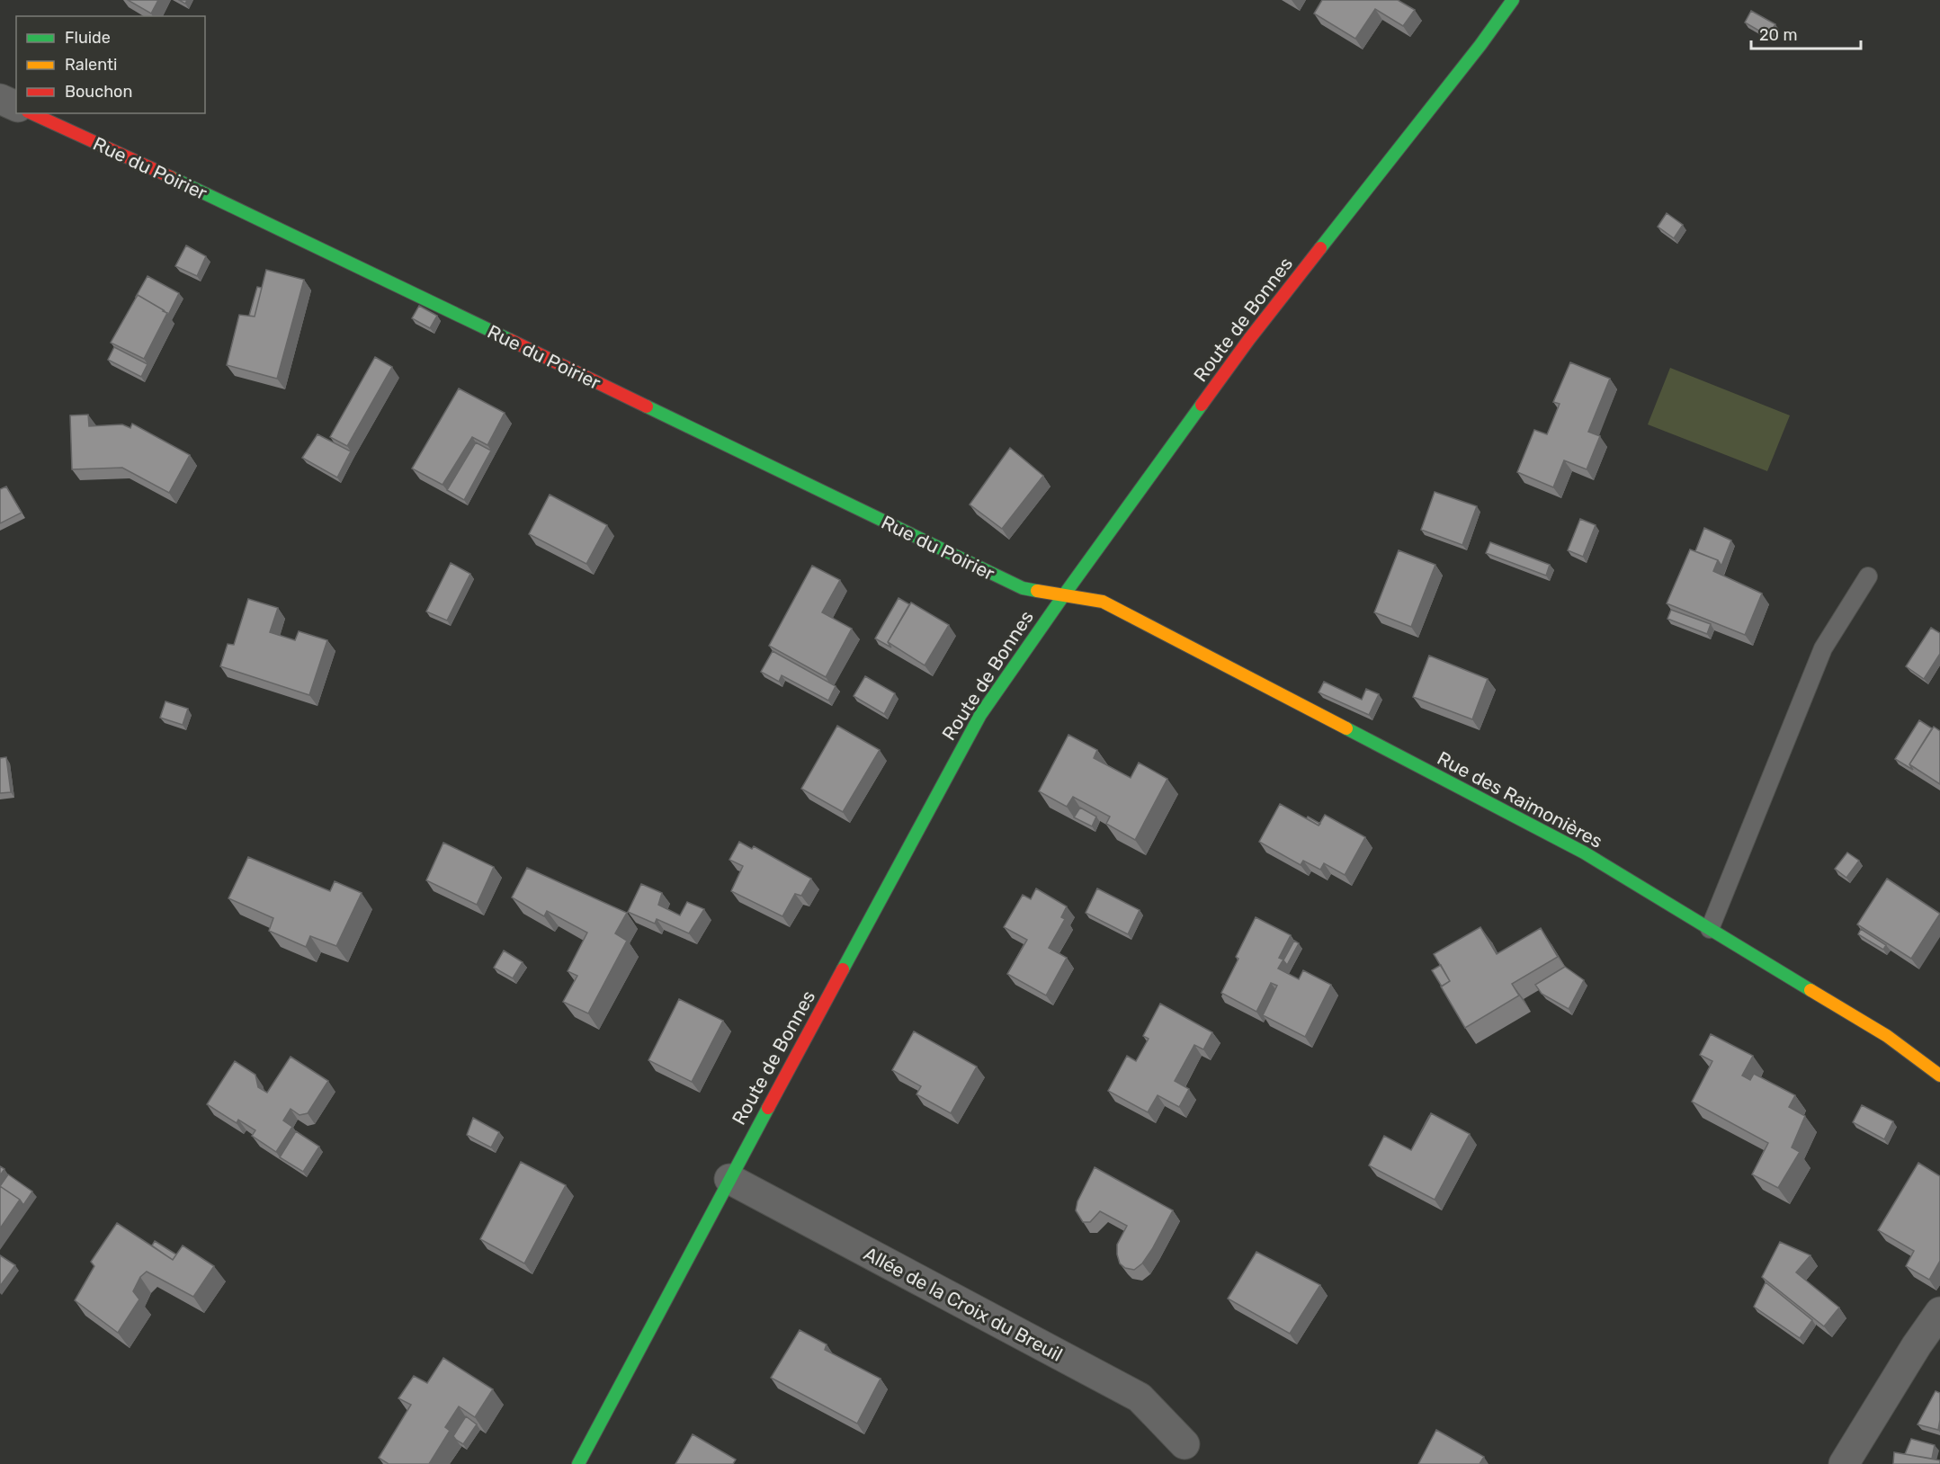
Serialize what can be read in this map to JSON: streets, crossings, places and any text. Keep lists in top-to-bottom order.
{
  "streets": {
    "street": [
      "Rue du Poirier",
      "Route de Bonnes",
      "Rue des Raimonières",
      "Allée de la Croix du Breuil"
    ]
  },
  "crossings": [
    ["Rue du Poirier", "Route de Bonnes"],
    ["Rue du Poirier", "Rue des Raimonières"],
    ["Route de Bonnes", "Rue des Raimonières"],
    ["Route de Bonnes", "Allée de la Croix du Breuil"]
  ],
  "legend": ["Fluide", "Ralenti", "Bouchon"],
  "scale_bar": "20 m"
}
